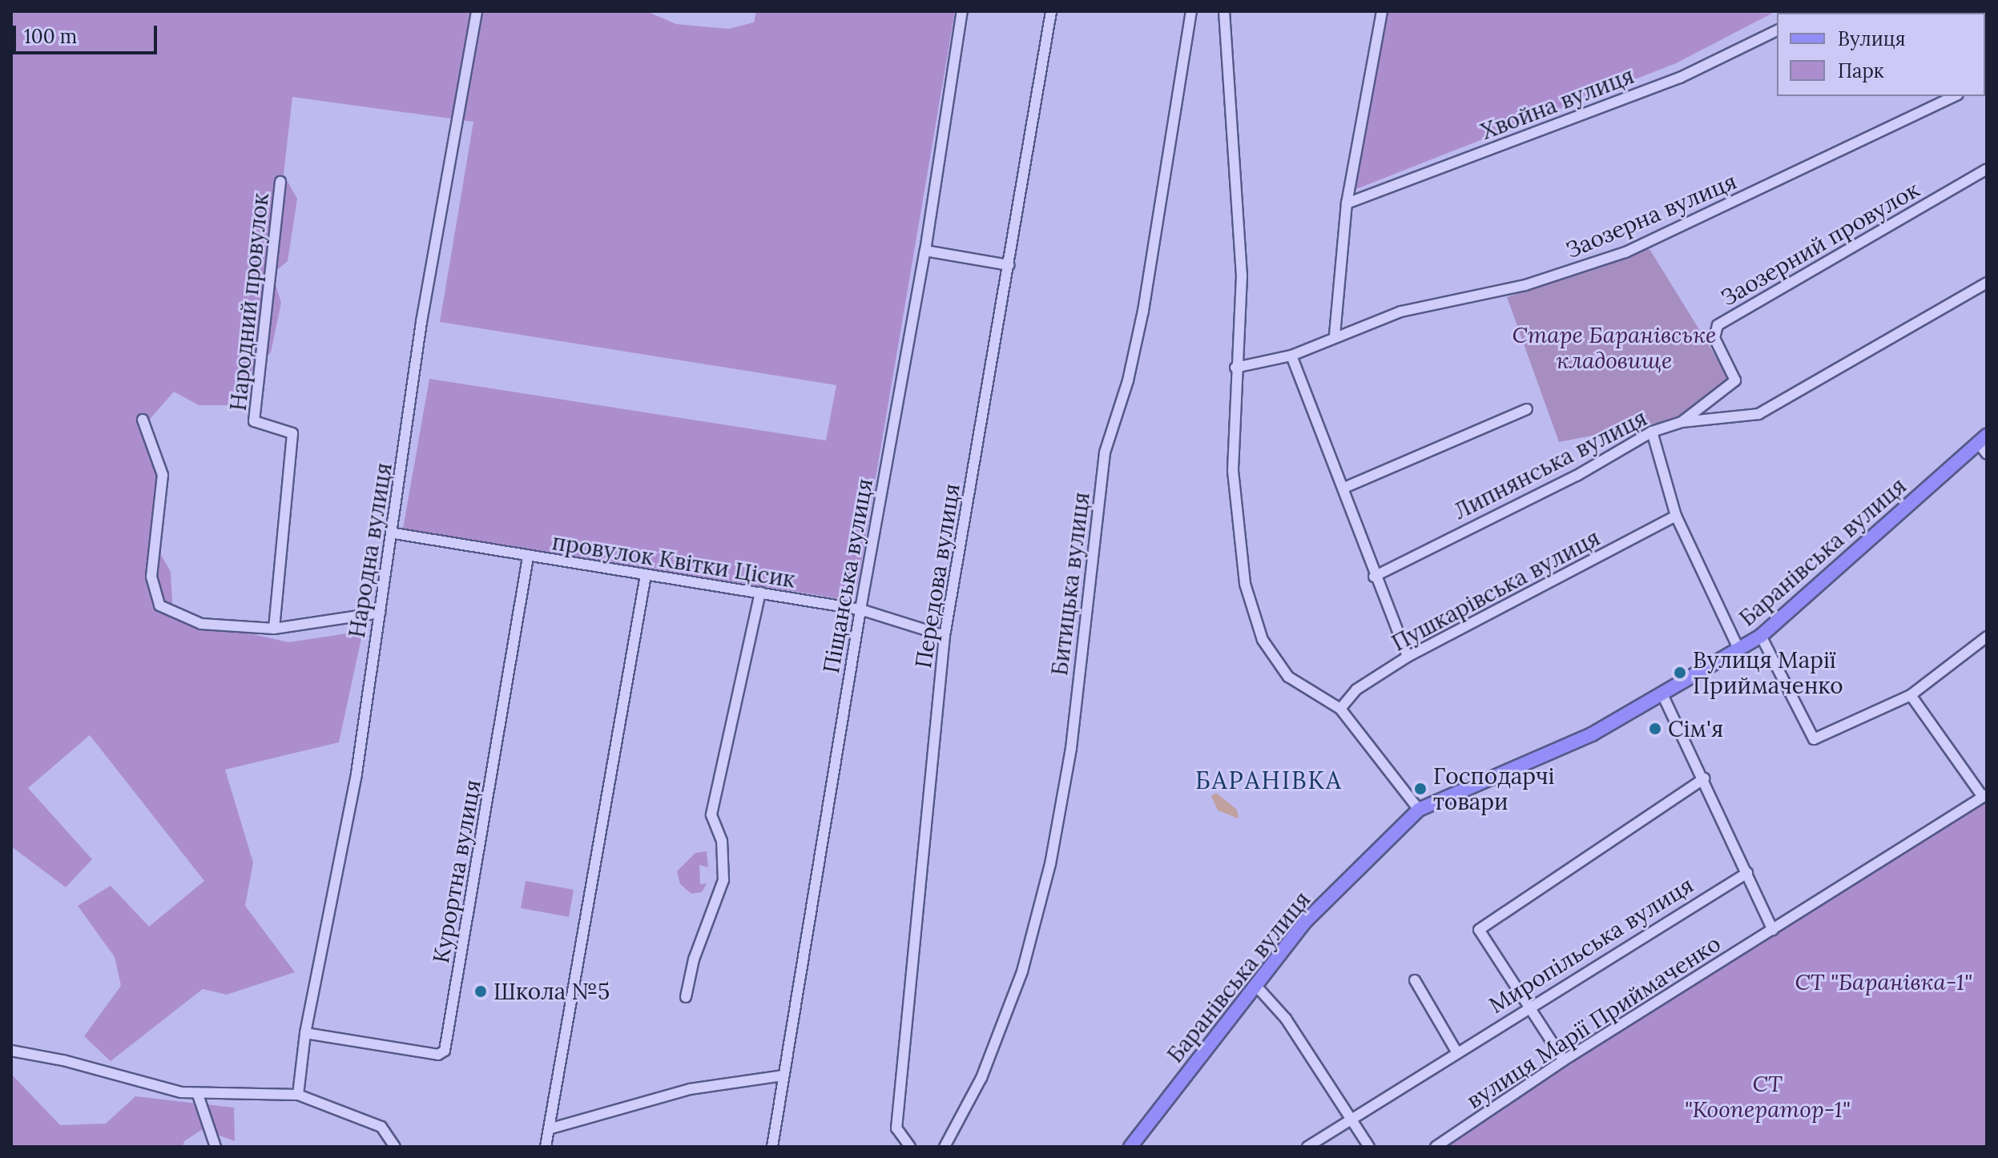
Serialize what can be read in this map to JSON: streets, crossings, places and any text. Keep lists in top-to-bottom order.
{
  "streets": {
    "main road": ["Баранівська вулиця"],
    "street": [
      "Хвойна вулиця",
      "Заозерна вулиця",
      "Заозерний провулок",
      "Народний провулок",
      "Липнянська вулиця",
      "Народна вулиця",
      "провулок Квітки Цісик",
      "Піщанська вулиця",
      "Передова вулиця",
      "Битицька вулиця",
      "Пушкарівська вулиця",
      "Курортна вулиця",
      "Миропільська вулиця",
      "вулиця Марії Приймаченко"
    ]
  },
  "crossings": [
    ["Заозерний провулок", "Липнянська вулиця"],
    ["Народна вулиця", "провулок Квітки Цісик"],
    ["Народна вулиця", "Курортна вулиця"],
    ["провулок Квітки Цісик", "Піщанська вулиця"],
    ["провулок Квітки Цісик", "Передова вулиця"],
    ["провулок Квітки Цісик", "Курортна вулиця"]
  ],
  "districts": ["БАРАНІВКА"],
  "parks": ["Старе Баранівське кладовище", "СТ \"Баранівка-1\"", "СТ \"Кооператор-1\""],
  "places": [
    "Вулиця Марії Приймаченко",
    "Сім'я",
    "Господарчі товари",
    "Школа №5"
  ],
  "legend": ["Вулиця", "Парк"],
  "scale_bar": "100 m"
}
